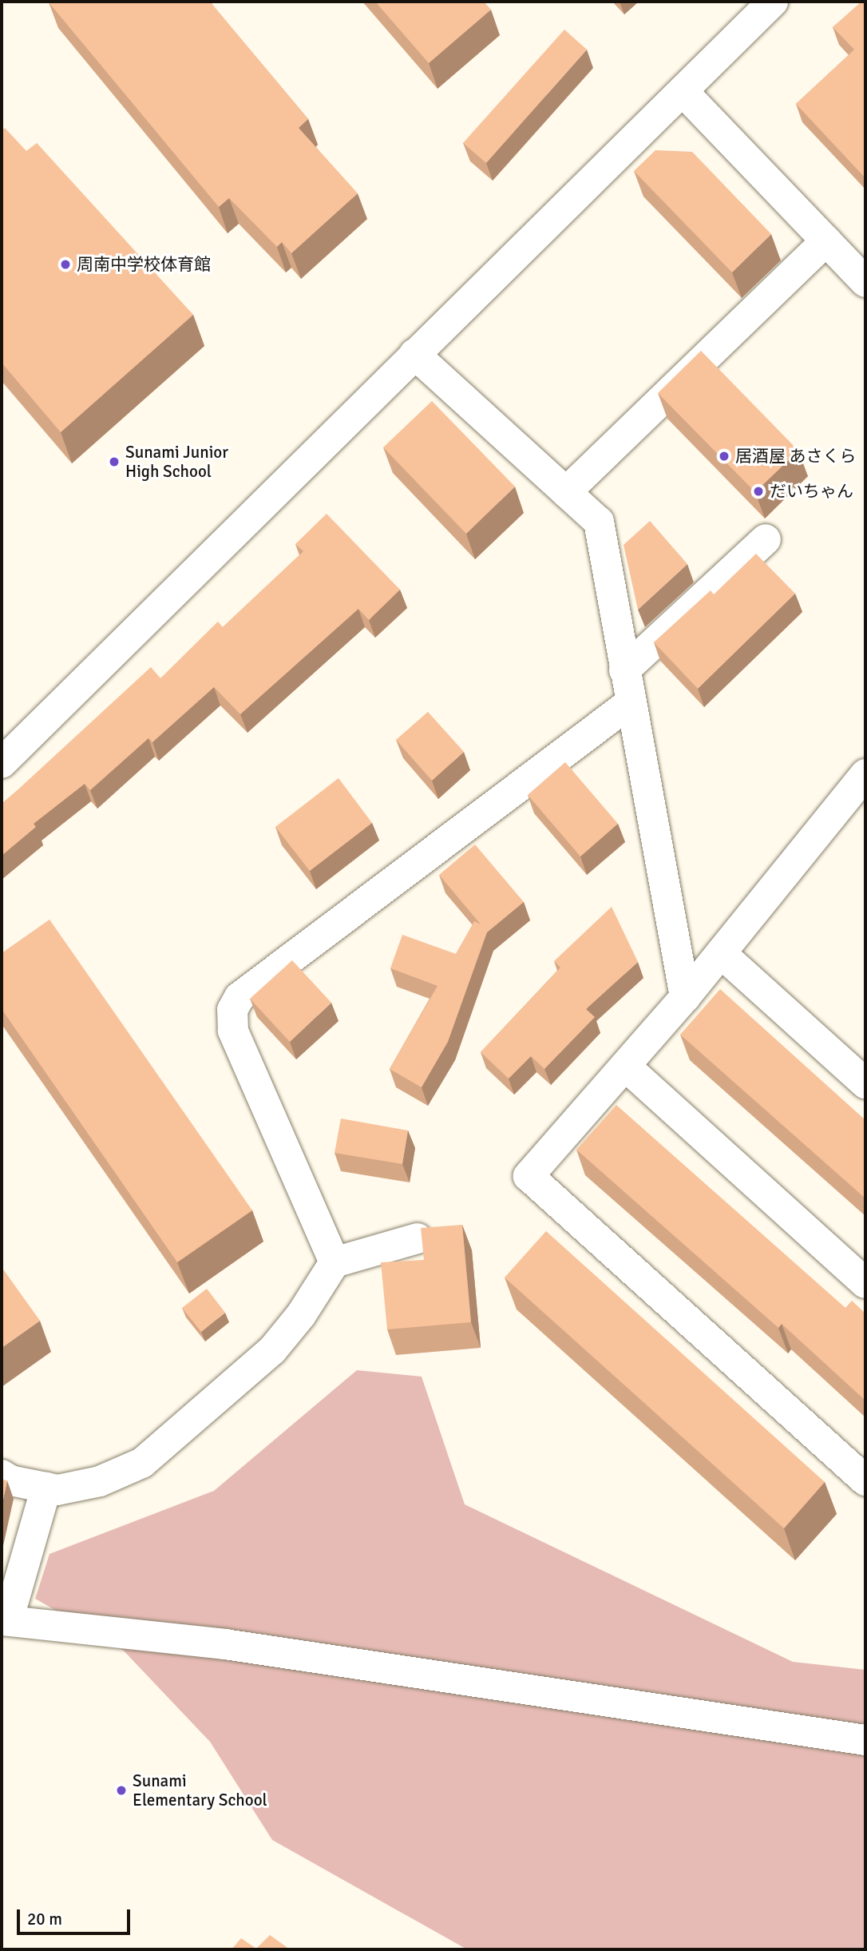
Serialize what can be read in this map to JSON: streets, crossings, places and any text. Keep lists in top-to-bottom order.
{
  "places": [
    "周南中学校体育館",
    "居酒屋 あさくら",
    "Sunami Junior High School",
    "だいちゃん",
    "Sunami Elementary School"
  ],
  "scale_bar": "20 m"
}
